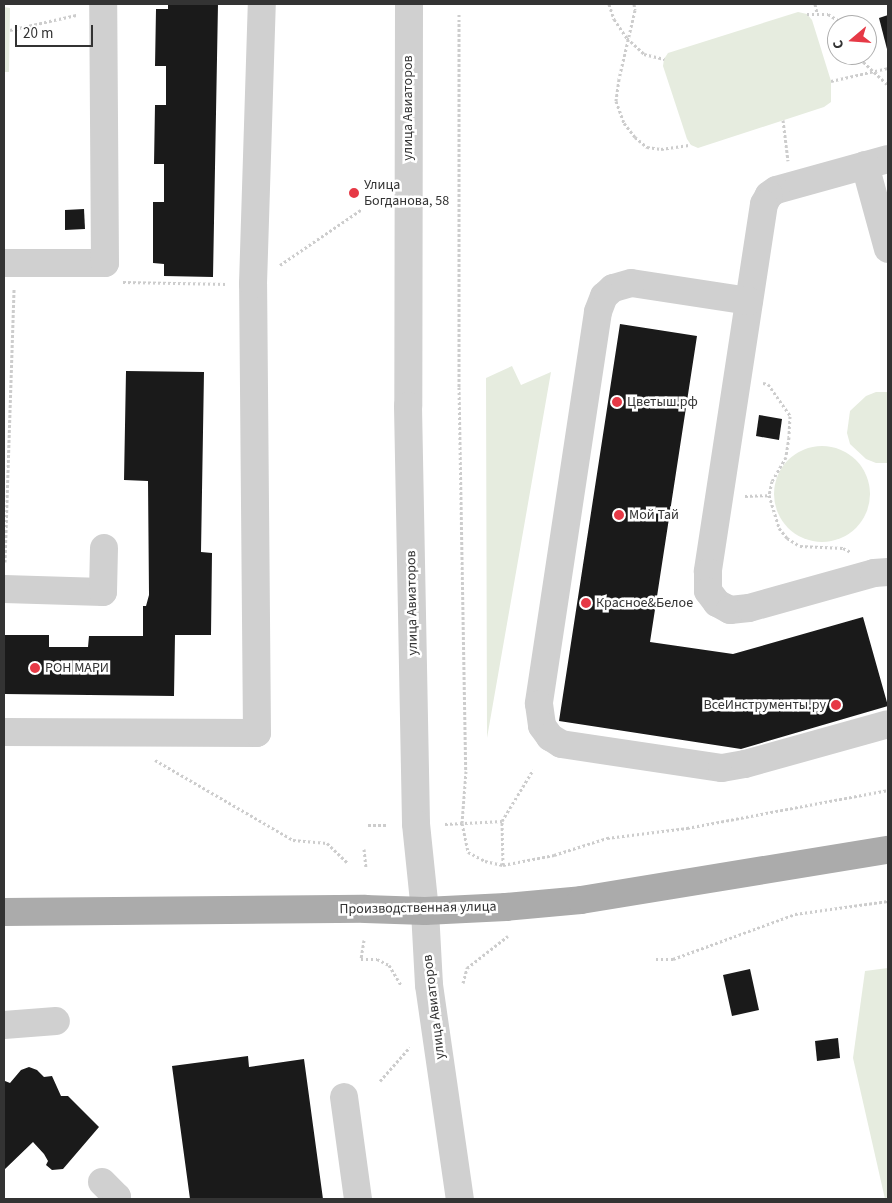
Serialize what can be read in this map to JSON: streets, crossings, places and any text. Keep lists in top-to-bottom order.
{
  "streets": {
    "main road": ["Производственная улица"],
    "street": ["улица Авиаторов"]
  },
  "crossings": [
    ["улица Авиаторов", "Производственная улица"]
  ],
  "places": [
    "Улица Богданова, 58",
    "Цветыш.рф",
    "Мой Тай",
    "Красное&Белое",
    "РОН МАРИ",
    "ВсеИнструменты.ру"
  ],
  "scale_bar": "20 m",
  "north": "left"
}
